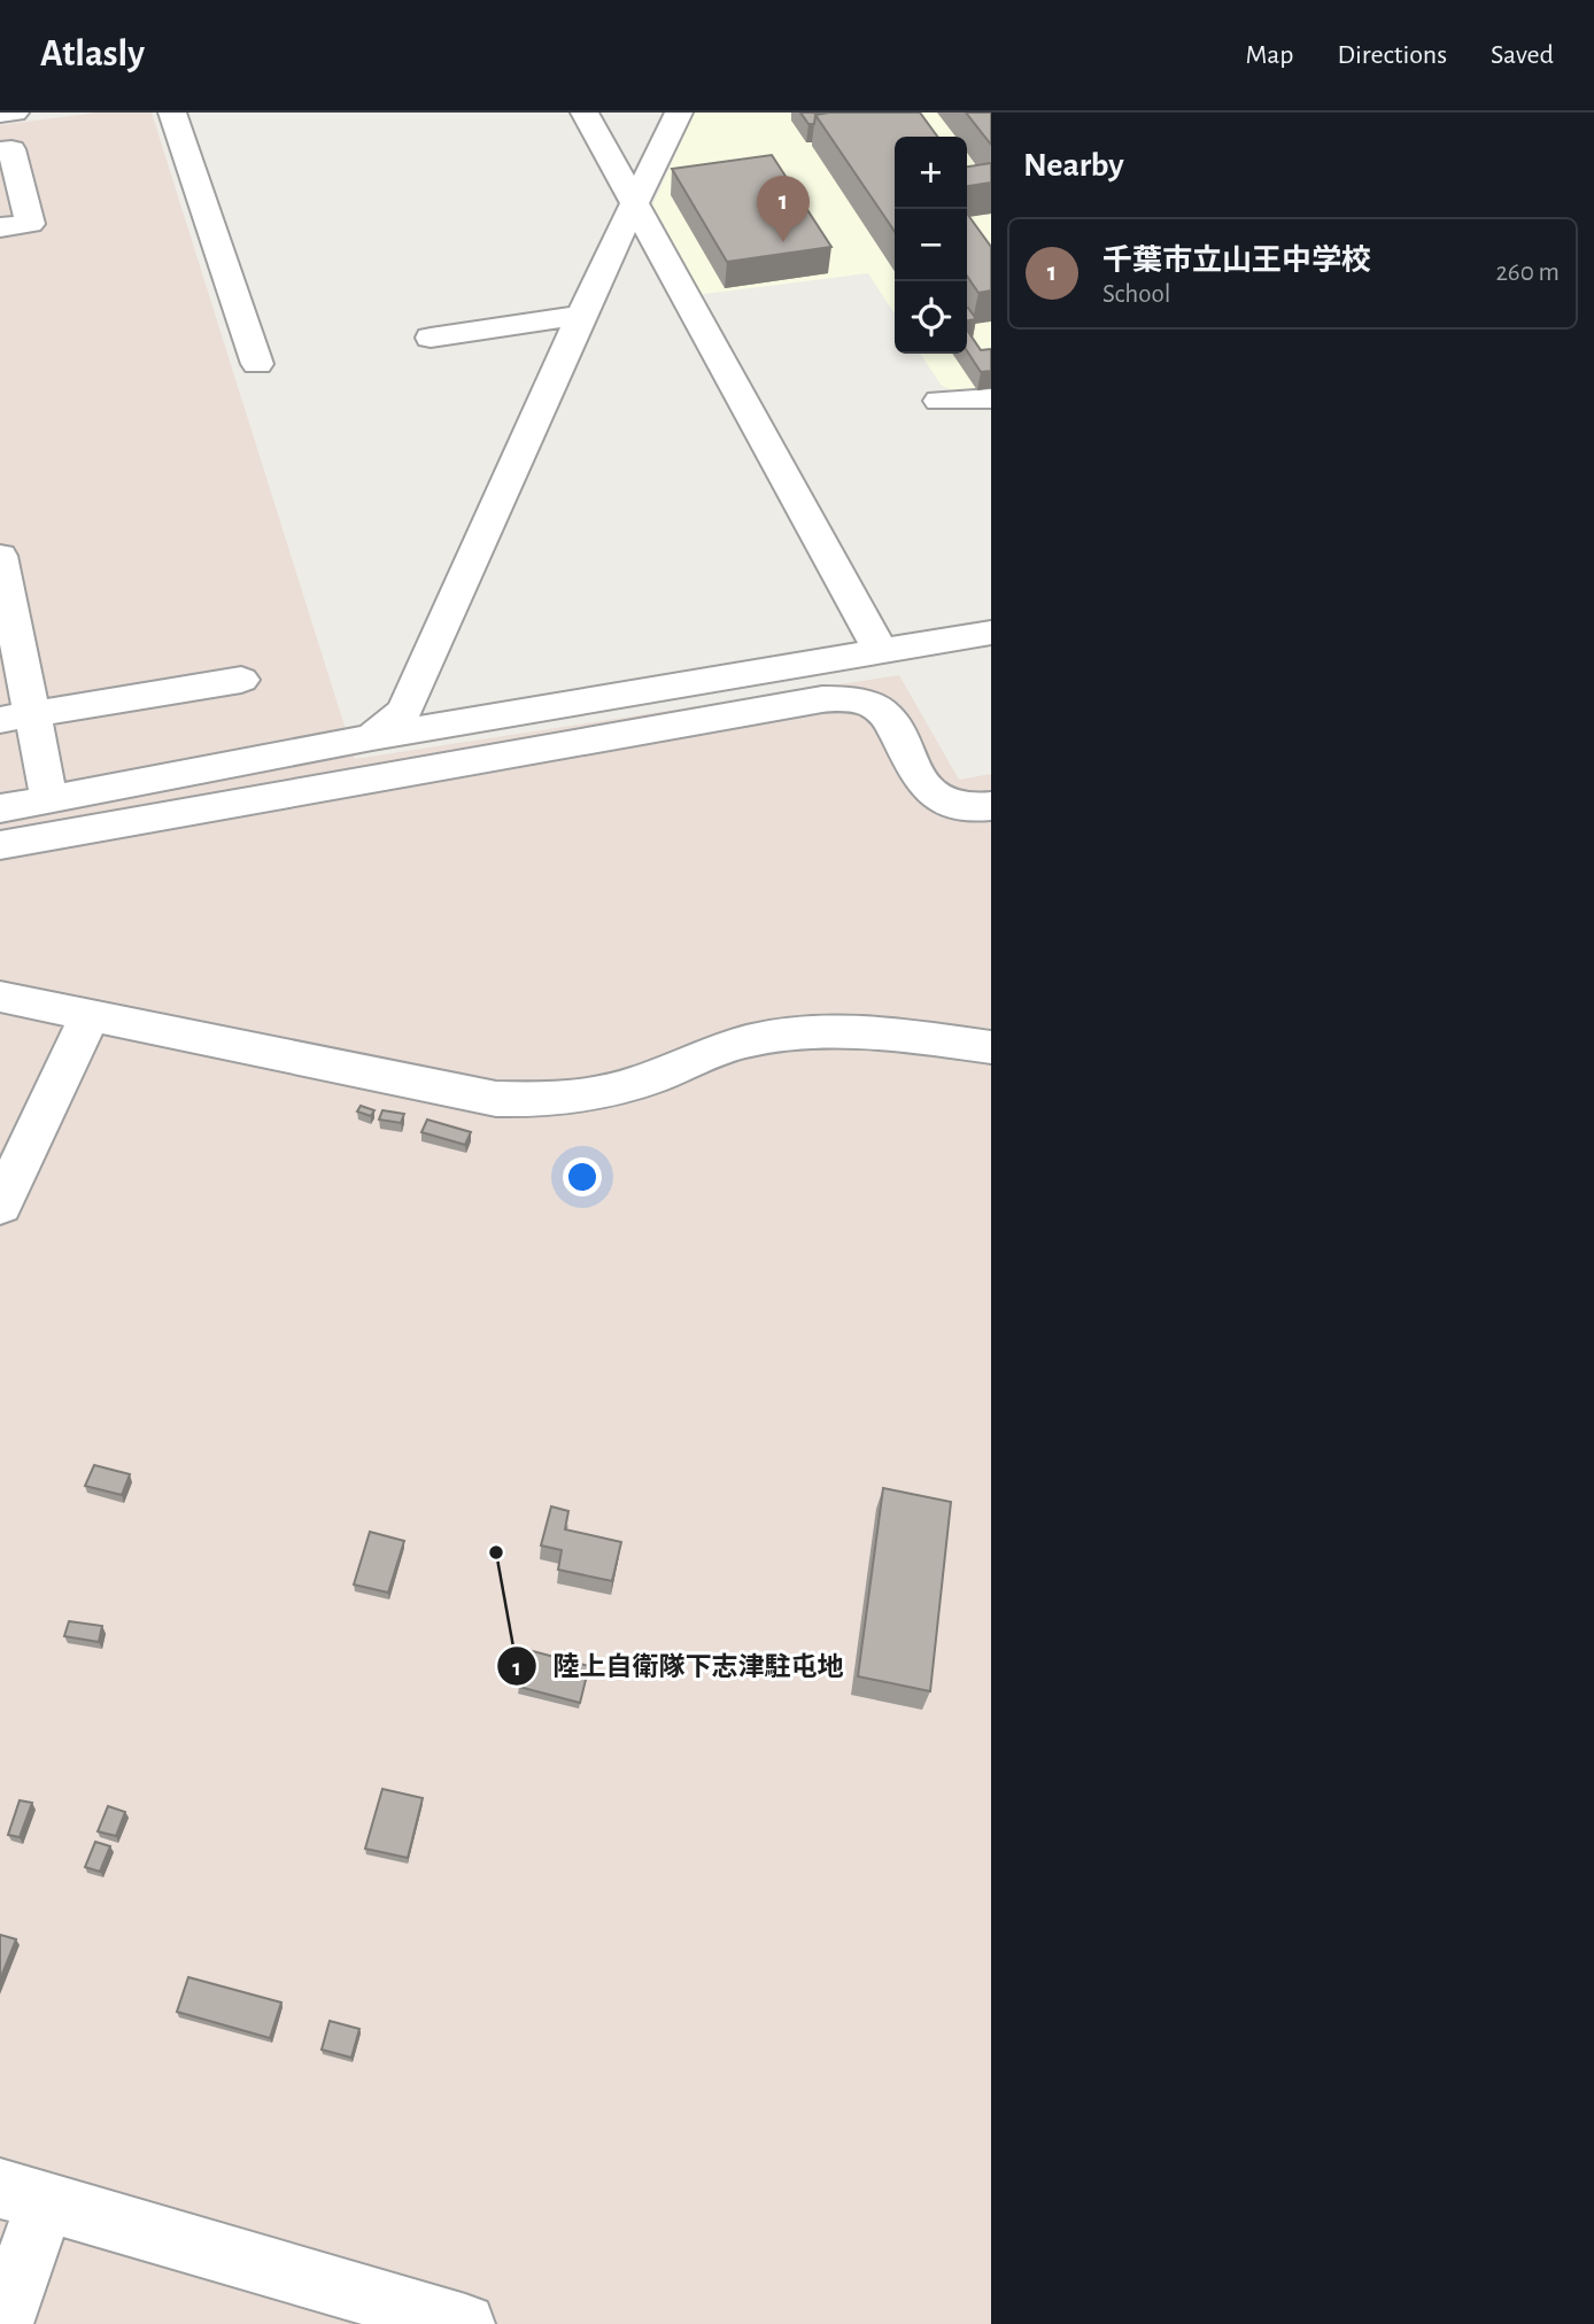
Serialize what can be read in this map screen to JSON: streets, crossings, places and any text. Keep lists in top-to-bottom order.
{
  "places": ["陸上自衛隊下志津駐屯地"],
  "page": {
    "header": "Atlasly",
    "nav": ["Map", "Directions", "Saved"],
    "heading": "Nearby",
    "map_buttons": ["+", "−"],
    "pins": "1",
    "list": [
      {
        "mark": "1",
        "name": "千葉市立山王中学校",
        "note": "School",
        "value": "260 m"
      }
    ]
  }
}
